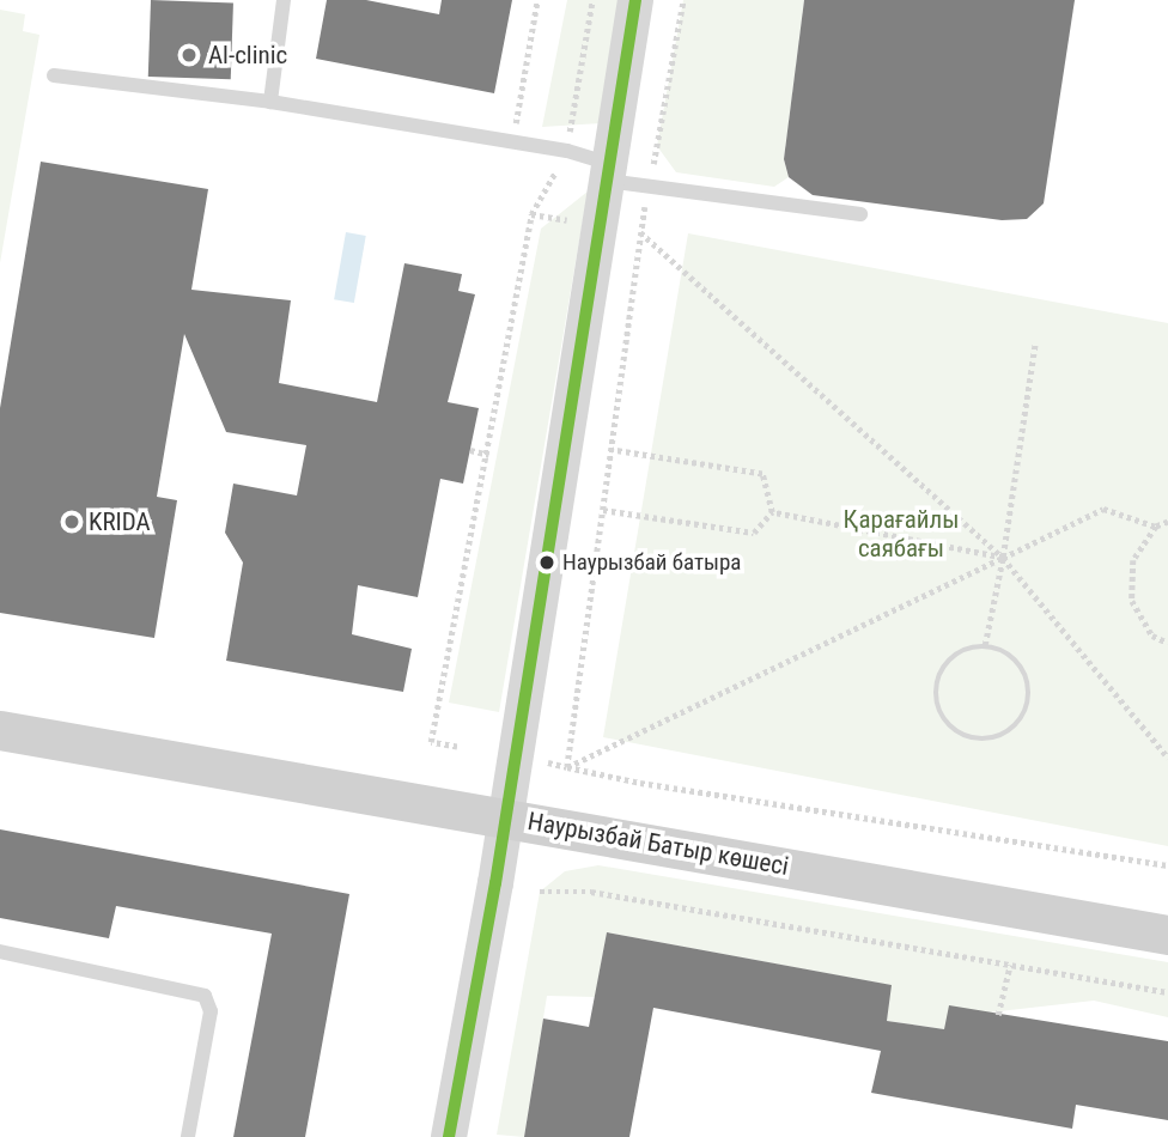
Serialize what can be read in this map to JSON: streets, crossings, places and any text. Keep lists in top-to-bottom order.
{
  "streets": {
    "main road": ["Наурызбай Батыр көшесі"]
  },
  "parks": ["Қарағайлы саябағы"],
  "places": ["Al-clinic", "KRIDA", "Наурызбай батыра"]
}
